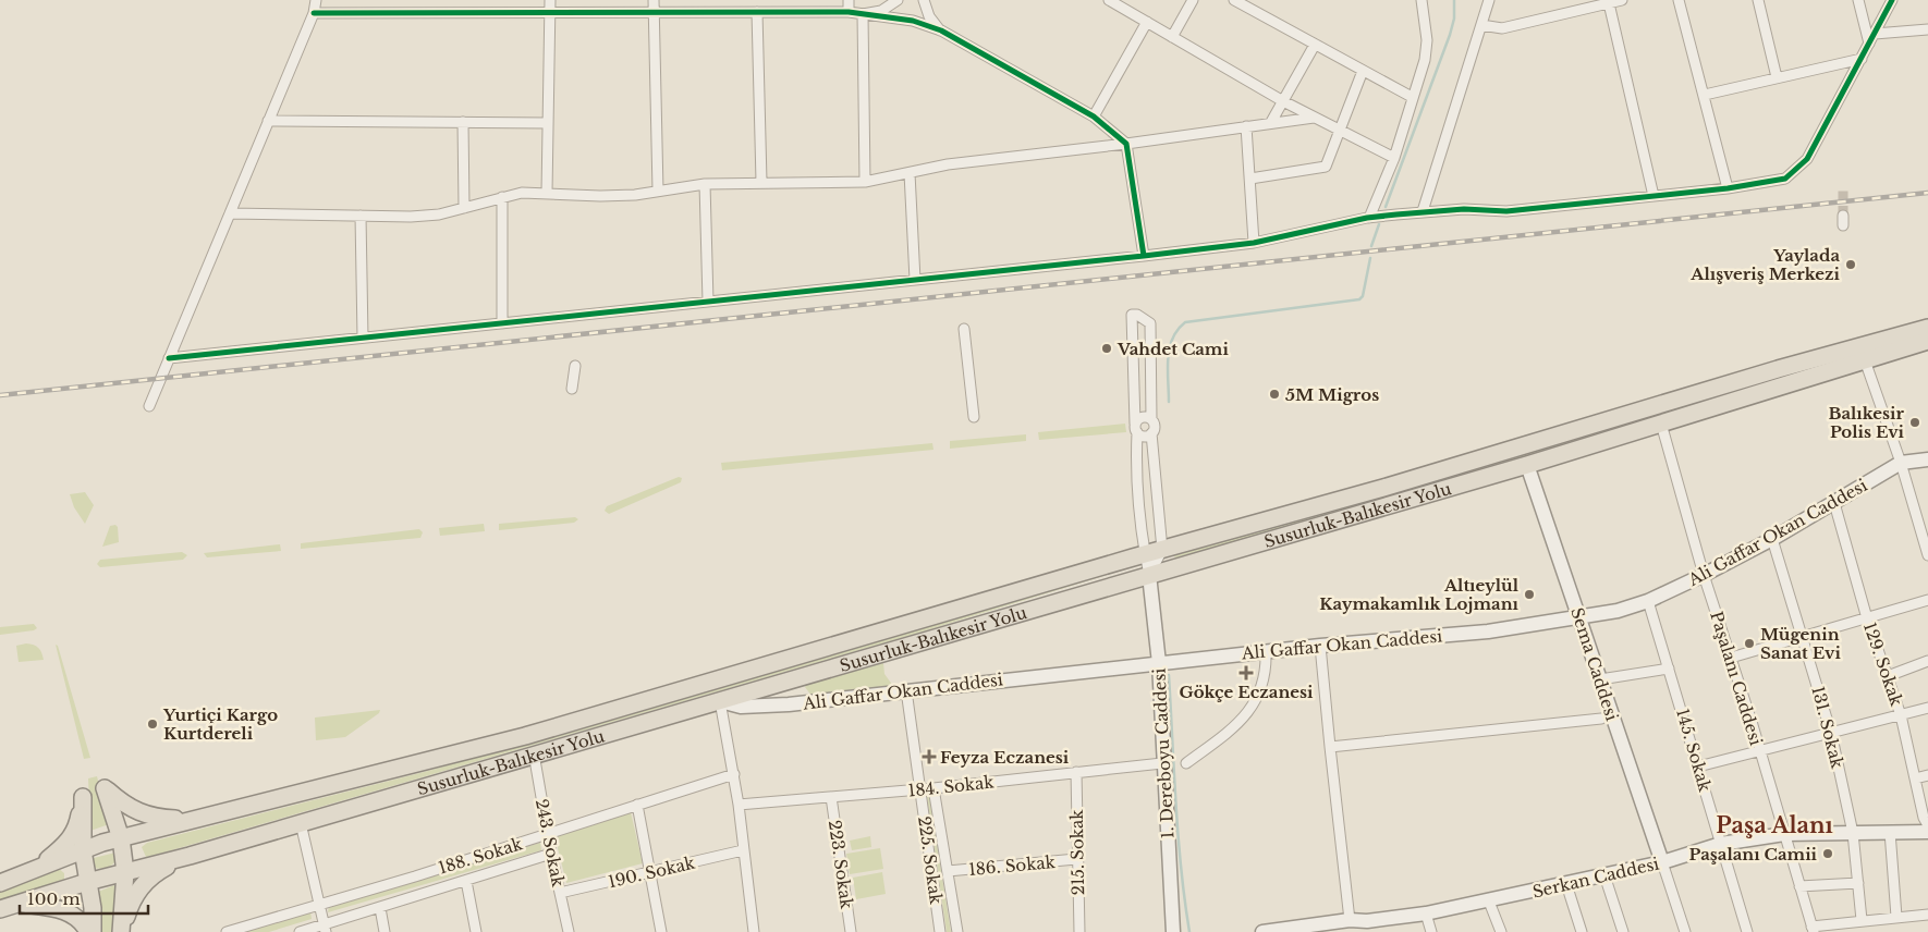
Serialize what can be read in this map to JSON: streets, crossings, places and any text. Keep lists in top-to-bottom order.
{
  "streets": {
    "highway": ["Susurluk-Balıkesir Yolu"],
    "main road": [
      "Ali Gaffar Okan Caddesi",
      "Sema Caddesi",
      "1. Dereboyu Caddesi",
      "Serkan Caddesi"
    ],
    "street": [
      "129. Sokak",
      "Paşalanı Caddesi",
      "131. Sokak",
      "145. Sokak",
      "184. Sokak",
      "243. Sokak",
      "215. Sokak",
      "188. Sokak",
      "225. Sokak",
      "223. Sokak",
      "186. Sokak",
      "190. Sokak"
    ]
  },
  "crossings": [
    ["Susurluk-Balıkesir Yolu", "Ali Gaffar Okan Caddesi"],
    ["Susurluk-Balıkesir Yolu", "Sema Caddesi"],
    ["Susurluk-Balıkesir Yolu", "Paşalanı Caddesi"],
    ["Susurluk-Balıkesir Yolu", "1. Dereboyu Caddesi"],
    ["Susurluk-Balıkesir Yolu", "243. Sokak"],
    ["Ali Gaffar Okan Caddesi", "Sema Caddesi"],
    ["Ali Gaffar Okan Caddesi", "129. Sokak"],
    ["Ali Gaffar Okan Caddesi", "Paşalanı Caddesi"],
    ["Ali Gaffar Okan Caddesi", "131. Sokak"],
    ["Ali Gaffar Okan Caddesi", "145. Sokak"],
    ["Ali Gaffar Okan Caddesi", "1. Dereboyu Caddesi"],
    ["Ali Gaffar Okan Caddesi", "225. Sokak"],
    ["Sema Caddesi", "Serkan Caddesi"],
    ["Paşalanı Caddesi", "Serkan Caddesi"],
    ["131. Sokak", "Serkan Caddesi"],
    ["145. Sokak", "Serkan Caddesi"],
    ["1. Dereboyu Caddesi", "184. Sokak"],
    ["184. Sokak", "215. Sokak"],
    ["184. Sokak", "225. Sokak"],
    ["184. Sokak", "223. Sokak"],
    ["243. Sokak", "188. Sokak"],
    ["243. Sokak", "190. Sokak"],
    ["215. Sokak", "186. Sokak"],
    ["225. Sokak", "186. Sokak"]
  ],
  "districts": ["Paşa Alanı"],
  "places": {
    "other": [
      "Yaylada Alışveriş Merkezi",
      "Vahdet Cami",
      "5M Migros",
      "Balıkesir Polis Evi",
      "Altıeylül Kaymakamlık Lojmanı",
      "Mügenin Sanat Evi",
      "Yurtiçi Kargo Kurtdereli",
      "Paşalanı Camii"
    ],
    "health": ["Gökçe Eczanesi", "Feyza Eczanesi"]
  },
  "scale_bar": "100 m"
}
